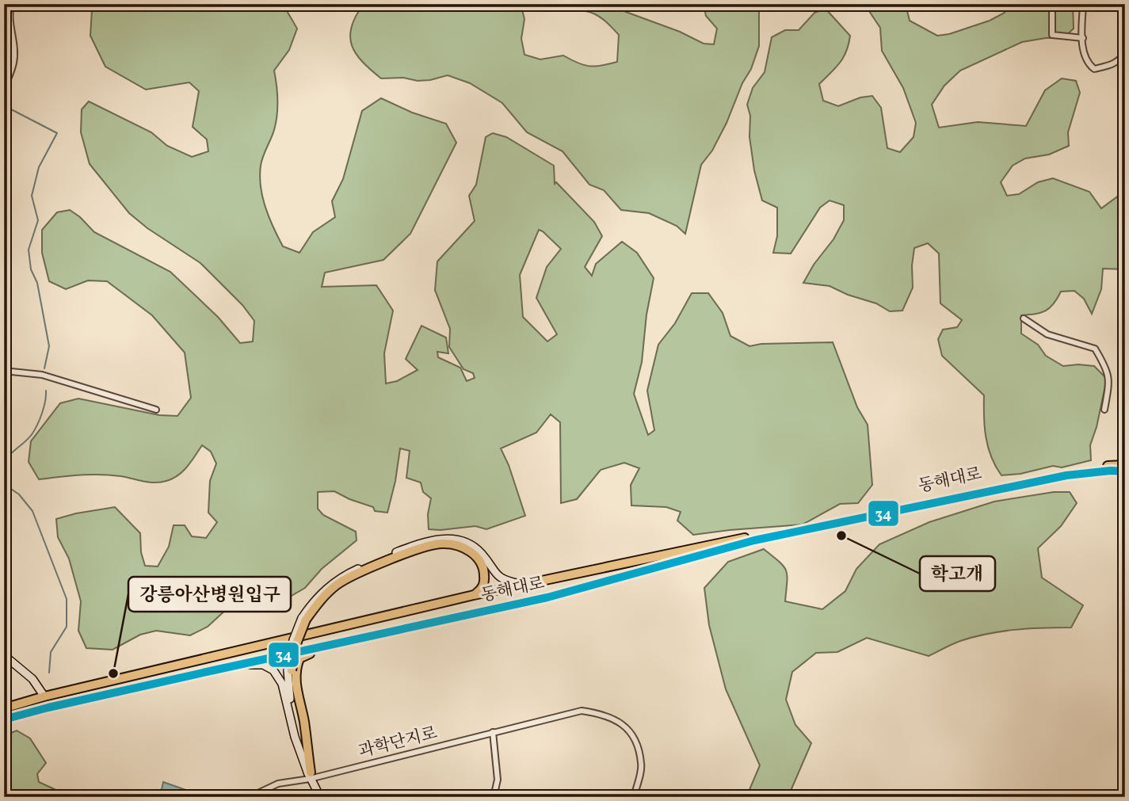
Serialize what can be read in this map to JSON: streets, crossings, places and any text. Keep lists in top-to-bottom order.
{
  "streets": {
    "highway": ["동해대로"],
    "street": ["과학단지로"]
  },
  "places": ["학고개", "강릉아산병원입구"],
  "lines": ["transit line 34"]
}
